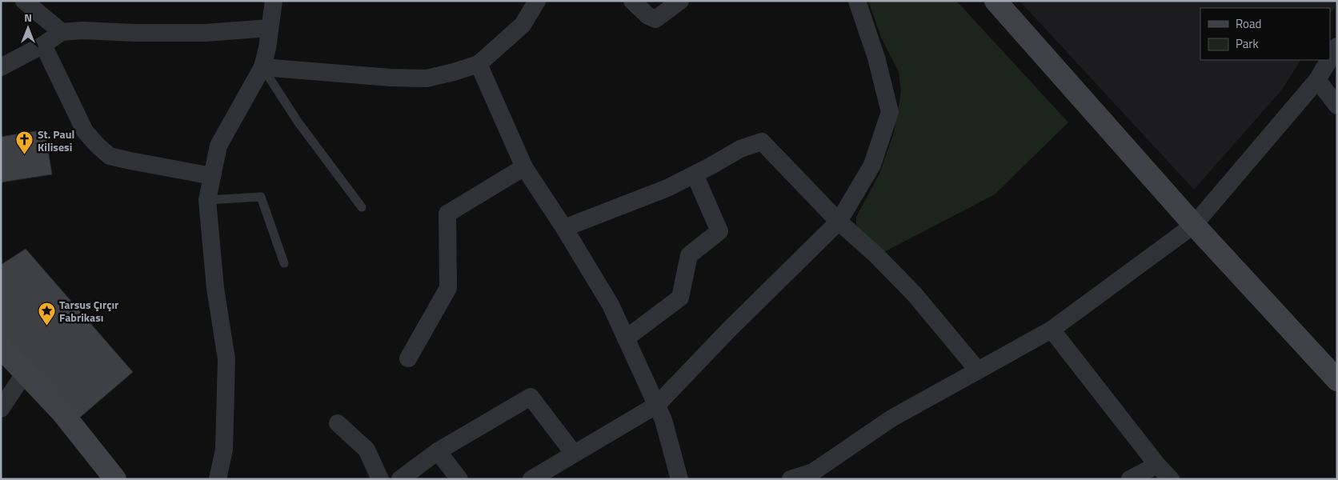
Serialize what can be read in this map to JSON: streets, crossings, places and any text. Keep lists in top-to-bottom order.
{
  "places": {
    "church": ["St. Paul Kilisesi"],
    "place": ["Tarsus Çırçır Fabrikası"]
  },
  "legend": ["Road", "Park"],
  "north": "top"
}
